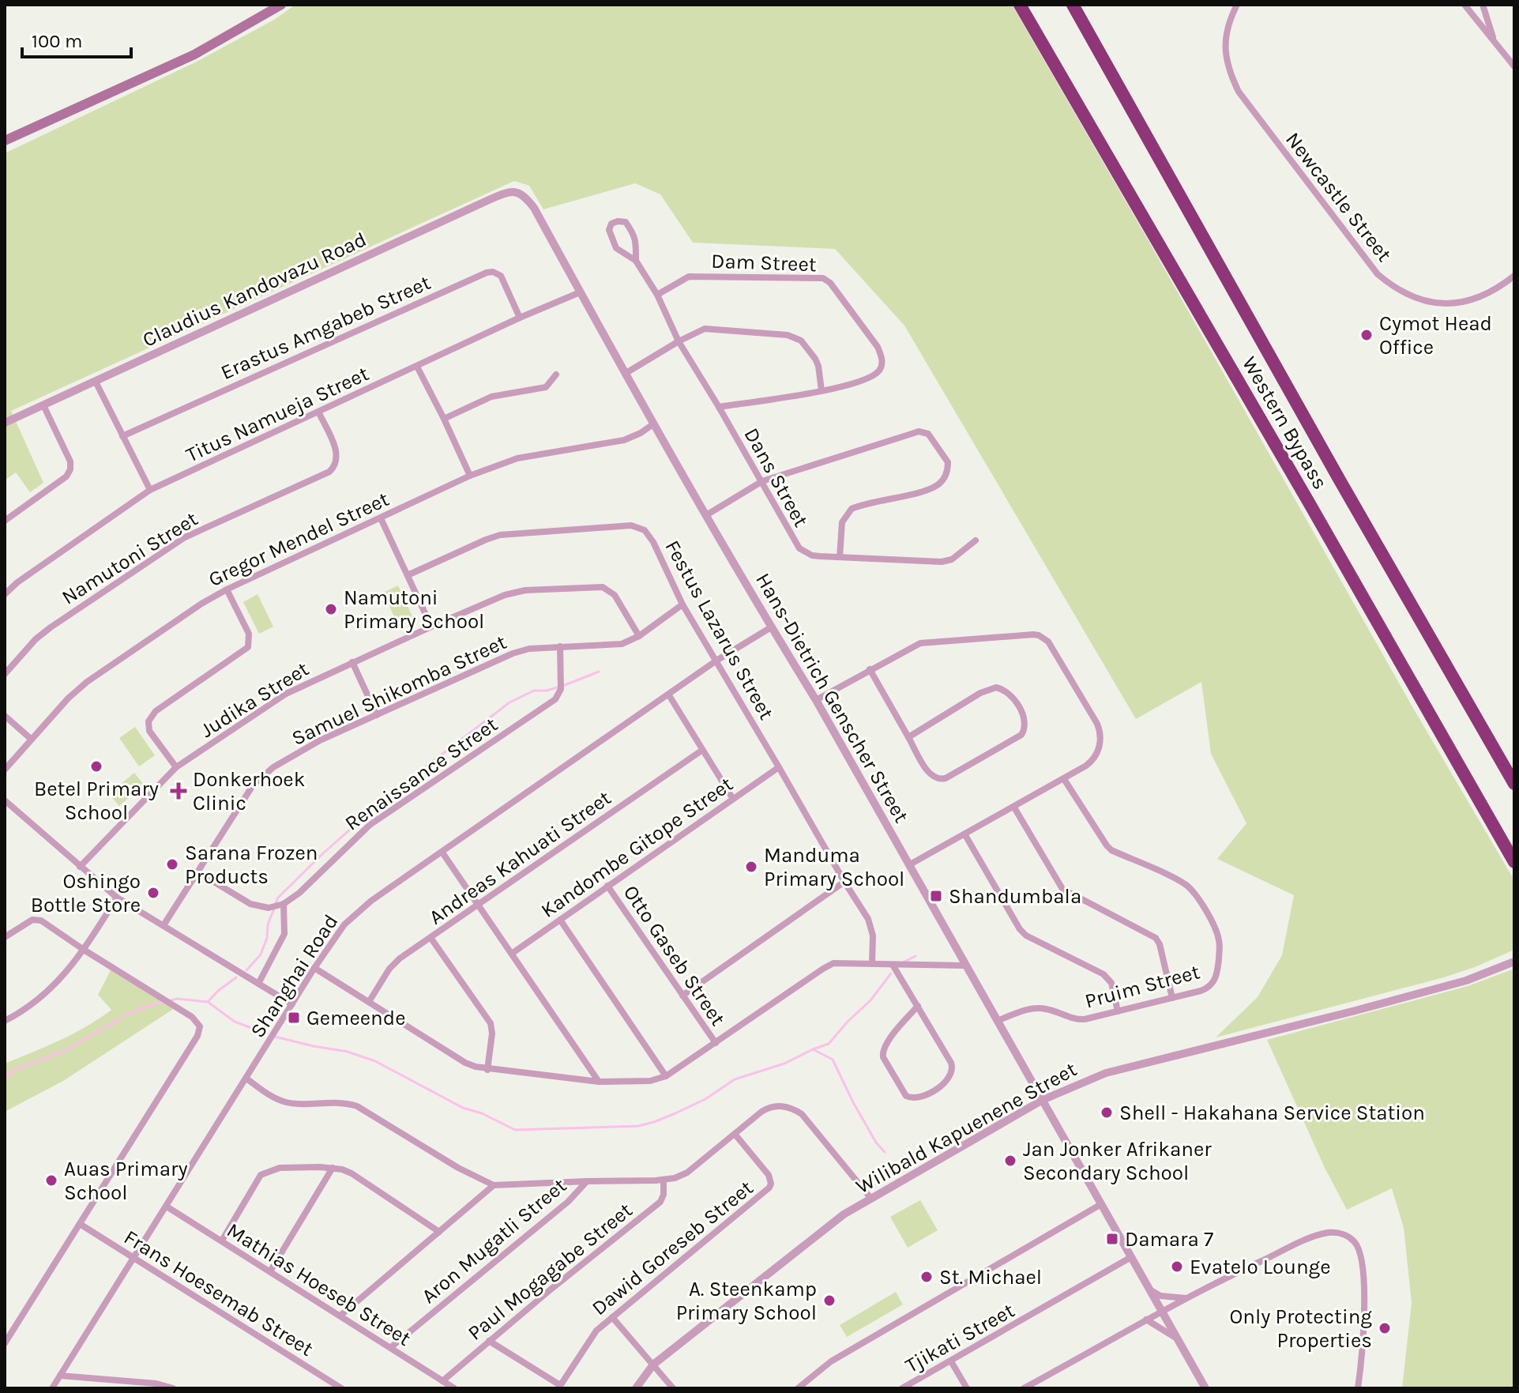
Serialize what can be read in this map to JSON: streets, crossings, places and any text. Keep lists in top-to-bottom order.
{
  "streets": {
    "highway": ["Western Bypass"],
    "street": [
      "Newcastle Street",
      "Dam Street",
      "Claudius Kandovazu Road",
      "Erastus Amgabeb Street",
      "Titus Namueja Street",
      "Dans Street",
      "Gregor Mendel Street",
      "Namutoni Street",
      "Festus Lazarus Street",
      "Samuel Shikomba Street",
      "Hans-Dietrich Genscher Street",
      "Judika Street",
      "Renaissance Street",
      "Kandombe Gitope Street",
      "Andreas Kahuati Street",
      "Otto Gaseb Street",
      "Shanghai Road",
      "Pruim Street",
      "Wilibald Kapuenene Street",
      "Aron Mugatli Street",
      "Dawid Goreseb Street",
      "Paul Mogagabe Street",
      "Mathias Hoeseb Street",
      "Frans Hoesemab Street",
      "Tjikati Street"
    ]
  },
  "crossings": [
    ["Dam Street", "Dans Street"],
    ["Claudius Kandovazu Road", "Hans-Dietrich Genscher Street"],
    ["Erastus Amgabeb Street", "Titus Namueja Street"],
    ["Titus Namueja Street", "Namutoni Street"],
    ["Titus Namueja Street", "Hans-Dietrich Genscher Street"],
    ["Gregor Mendel Street", "Hans-Dietrich Genscher Street"],
    ["Festus Lazarus Street", "Samuel Shikomba Street"],
    ["Festus Lazarus Street", "Kandombe Gitope Street"],
    ["Festus Lazarus Street", "Shanghai Road"],
    ["Samuel Shikomba Street", "Judika Street"],
    ["Samuel Shikomba Street", "Renaissance Street"],
    ["Hans-Dietrich Genscher Street", "Shanghai Road"],
    ["Hans-Dietrich Genscher Street", "Pruim Street"],
    ["Hans-Dietrich Genscher Street", "Wilibald Kapuenene Street"],
    ["Hans-Dietrich Genscher Street", "Tjikati Street"],
    ["Kandombe Gitope Street", "Otto Gaseb Street"],
    ["Shanghai Road", "Mathias Hoeseb Street"],
    ["Shanghai Road", "Frans Hoesemab Street"],
    ["Aron Mugatli Street", "Mathias Hoeseb Street"],
    ["Paul Mogagabe Street", "Mathias Hoeseb Street"]
  ],
  "places": {
    "other": [
      "Cymot Head Office",
      "Namutoni Primary School",
      "Betel Primary School",
      "Sarana Frozen Products",
      "Manduma Primary School",
      "Oshingo Bottle Store",
      "Shell - Hakahana Service Station",
      "Jan Jonker Afrikaner Secondary School",
      "Auas Primary School",
      "Evatelo Lounge",
      "St. Michael",
      "A. Steenkamp Primary School",
      "Only Protecting Properties"
    ],
    "health": ["Donkerhoek Clinic"],
    "transit": ["Shandumbala", "Gemeende", "Damara 7"]
  },
  "scale_bar": "100 m"
}
